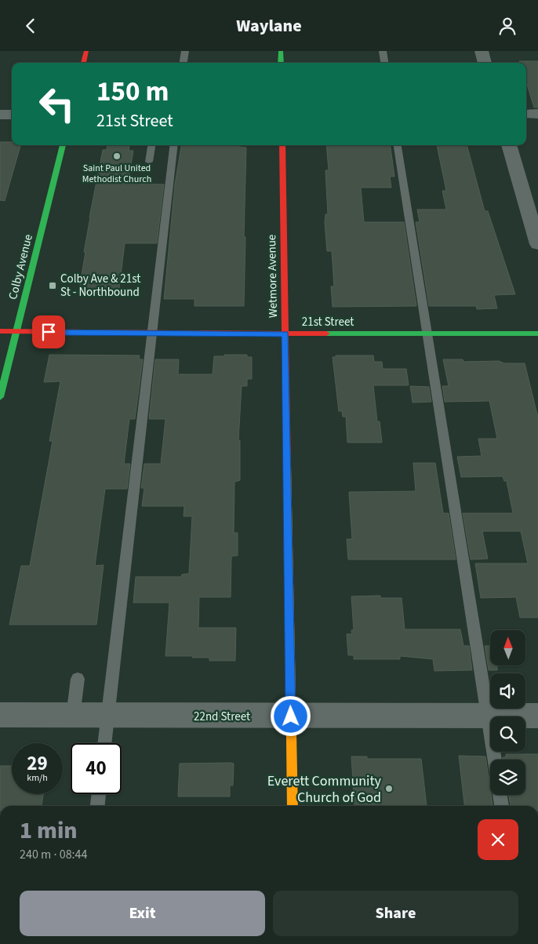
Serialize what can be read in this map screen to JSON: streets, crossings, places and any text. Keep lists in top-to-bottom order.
{
  "streets": {
    "street": [
      "Colby Avenue",
      "Wetmore Avenue",
      "21st Street",
      "22nd Street"
    ]
  },
  "crossings": [
    ["Colby Avenue", "21st Street"],
    ["Wetmore Avenue", "21st Street"],
    ["Wetmore Avenue", "22nd Street"]
  ],
  "places": {
    "other": ["Saint Paul United Methodist Church", "Everett Community Church of God"],
    "transit": ["Colby Ave & 21st St - Northbound"]
  },
  "north": "top",
  "page": {
    "header": "Waylane",
    "turn": ["150 m", "21st Street"],
    "speed": "29 km/h",
    "limit": "40",
    "heading": ["1 min", "240 m · 08:44"],
    "buttons": ["Exit", "Share"]
  }
}
